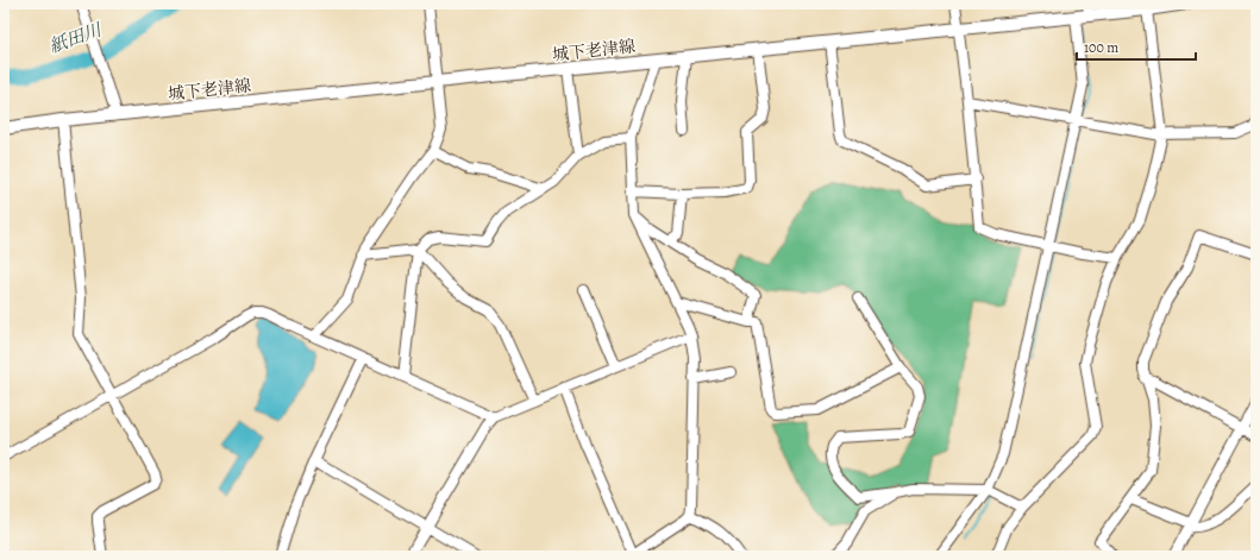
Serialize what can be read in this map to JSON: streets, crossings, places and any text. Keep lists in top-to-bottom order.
{
  "streets": {
    "main road": ["城下老津線"]
  },
  "water": ["紙田川"],
  "scale_bar": "100 m"
}
